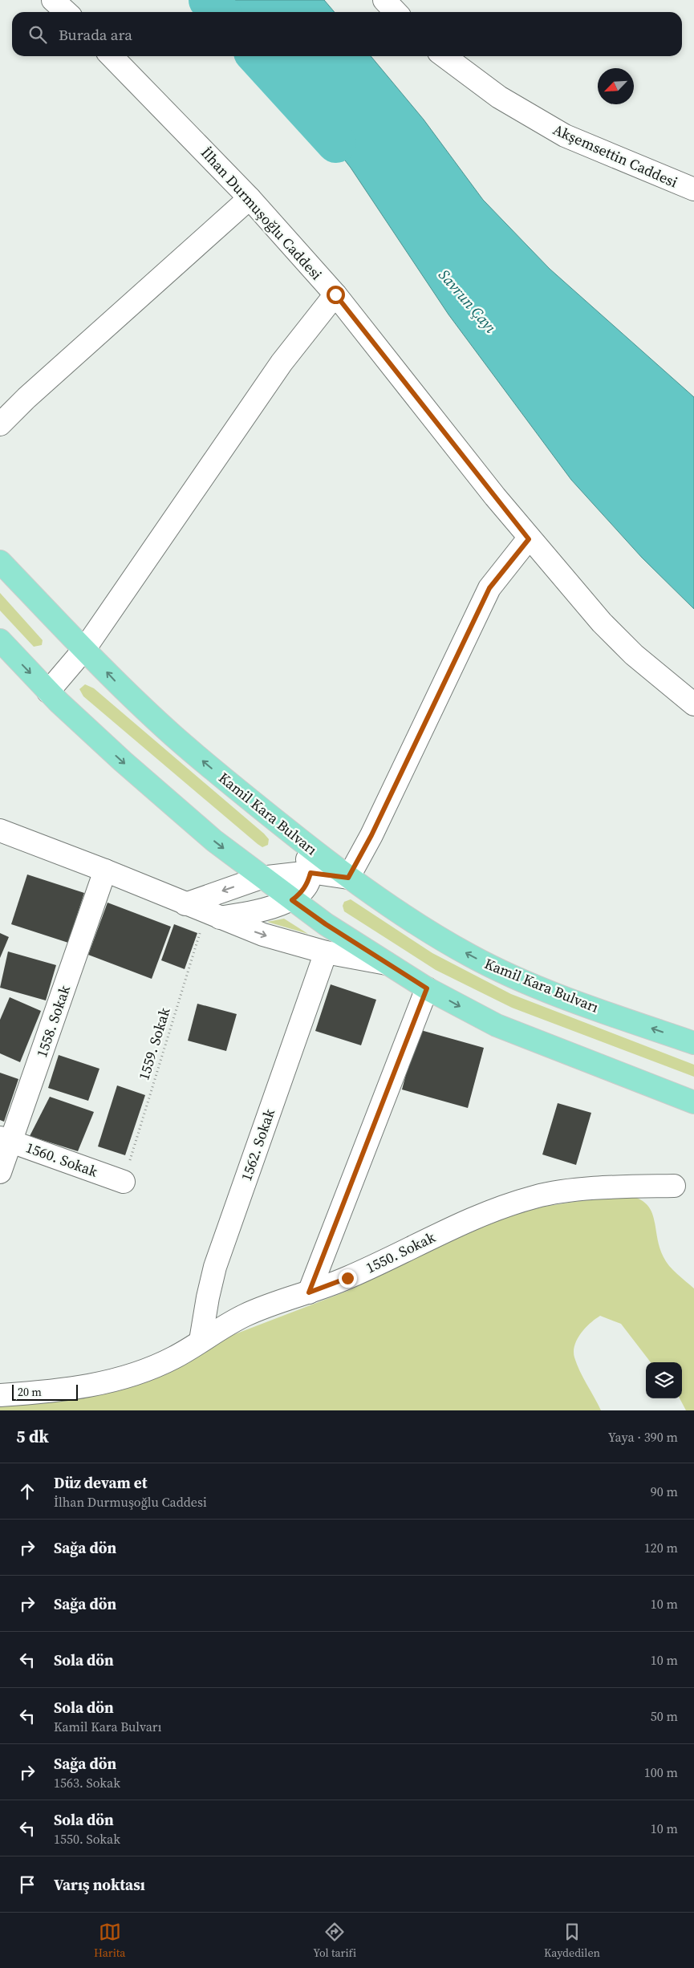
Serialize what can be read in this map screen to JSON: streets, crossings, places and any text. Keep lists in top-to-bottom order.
{
  "streets": {
    "main road": ["Kamil Kara Bulvarı"],
    "street": [
      "Akşemsettin Caddesi",
      "İlhan Durmuşoğlu Caddesi",
      "1558. Sokak",
      "1562. Sokak",
      "1560. Sokak",
      "1550. Sokak"
    ],
    "path": ["1559. Sokak"]
  },
  "crossings": [
    ["1558. Sokak", "1560. Sokak"],
    ["1559. Sokak", "1560. Sokak"],
    ["1562. Sokak", "1550. Sokak"]
  ],
  "water": ["Savrun Çayı"],
  "scale_bar": "20 m",
  "north": "bottom left",
  "page": {
    "search": "Burada ara",
    "scale": "20 m",
    "heading": ["5 dk", "Yaya · 390 m"],
    "list": [
      ["Düz devam et", "İlhan Durmuşoğlu Caddesi", "90 m"],
      ["Sağa dön", "120 m"],
      ["Sağa dön", "10 m"],
      ["Sola dön", "10 m"],
      ["Sola dön", "Kamil Kara Bulvarı", "50 m"],
      ["Sağa dön", "1563. Sokak", "100 m"],
      ["Sola dön", "1550. Sokak", "10 m"],
      "Varış noktası"
    ],
    "nav": ["Harita", "Yol tarifi", "Kaydedilen"]
  }
}
